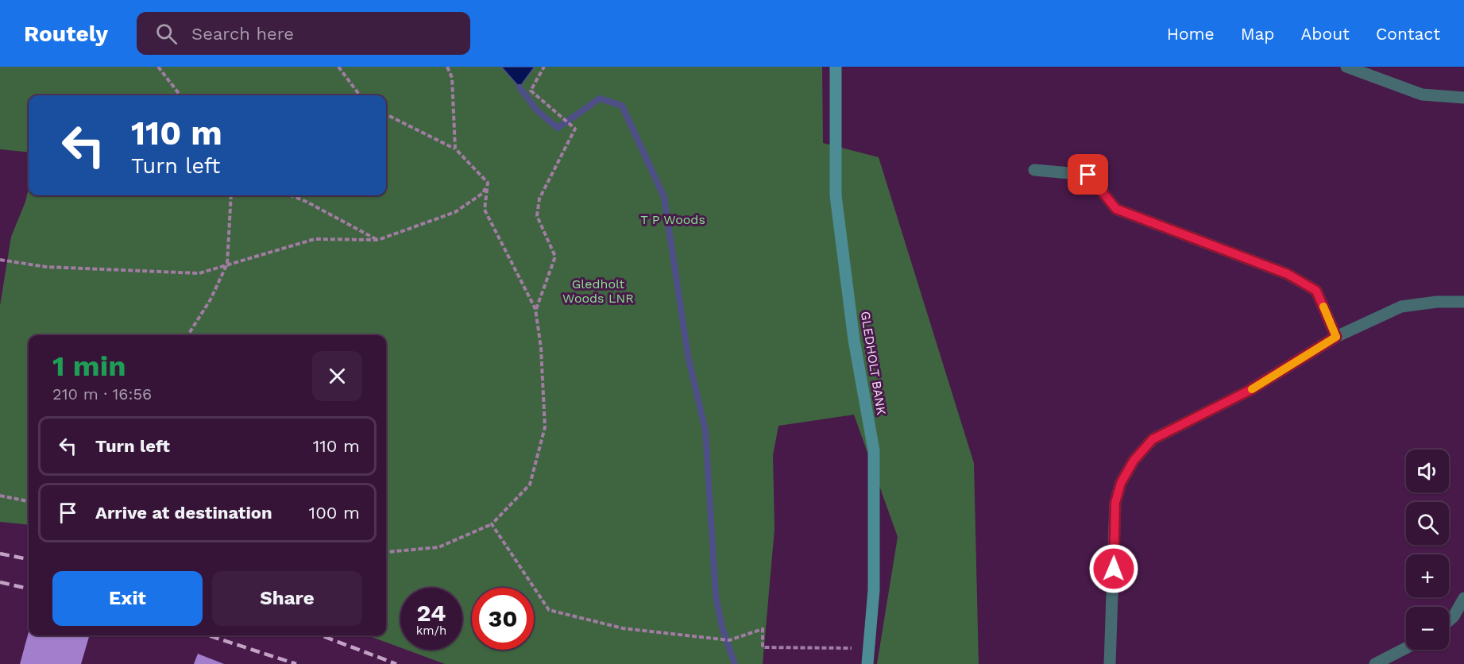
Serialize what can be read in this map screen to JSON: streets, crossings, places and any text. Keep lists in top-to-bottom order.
{
  "streets": {
    "street": ["GLEDHOLT BANK"]
  },
  "parks": ["T P Woods", "Gledholt Woods LNR"],
  "page": {
    "header": "Routely",
    "search": "Search here",
    "nav": [
      "Home",
      "Map",
      "About",
      "Contact"
    ],
    "turn": ["110 m", "Turn left"],
    "heading": ["1 min", "210 m · 16:56"],
    "list": [
      {
        "name": "Turn left",
        "value": "110 m"
      },
      {
        "name": "Arrive at destination",
        "value": "100 m"
      }
    ],
    "map_buttons": ["+", "−"],
    "buttons": ["Exit", "Share"],
    "speed": "24 km/h",
    "limit": "30"
  }
}
